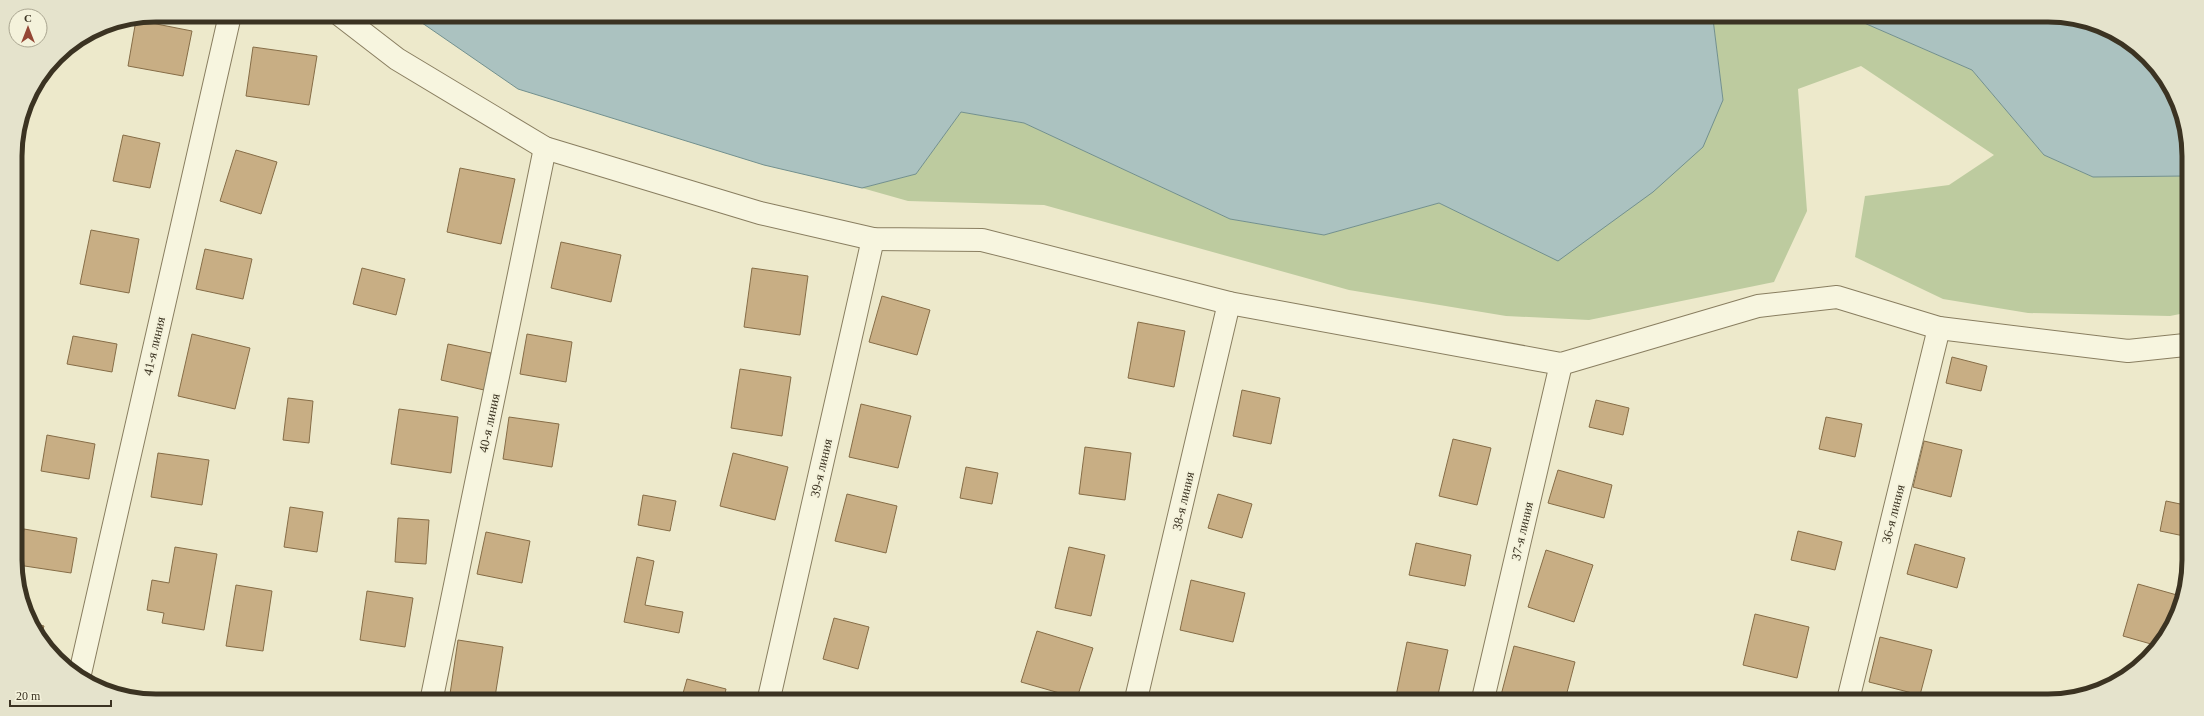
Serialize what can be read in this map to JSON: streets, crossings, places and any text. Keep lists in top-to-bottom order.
{
  "streets": {
    "street": [
      "41-я линия",
      "40-я линия",
      "39-я линия",
      "38-я линия",
      "36-я линия",
      "37-я линия"
    ]
  },
  "scale_bar": "20 m",
  "north": "top"
}
